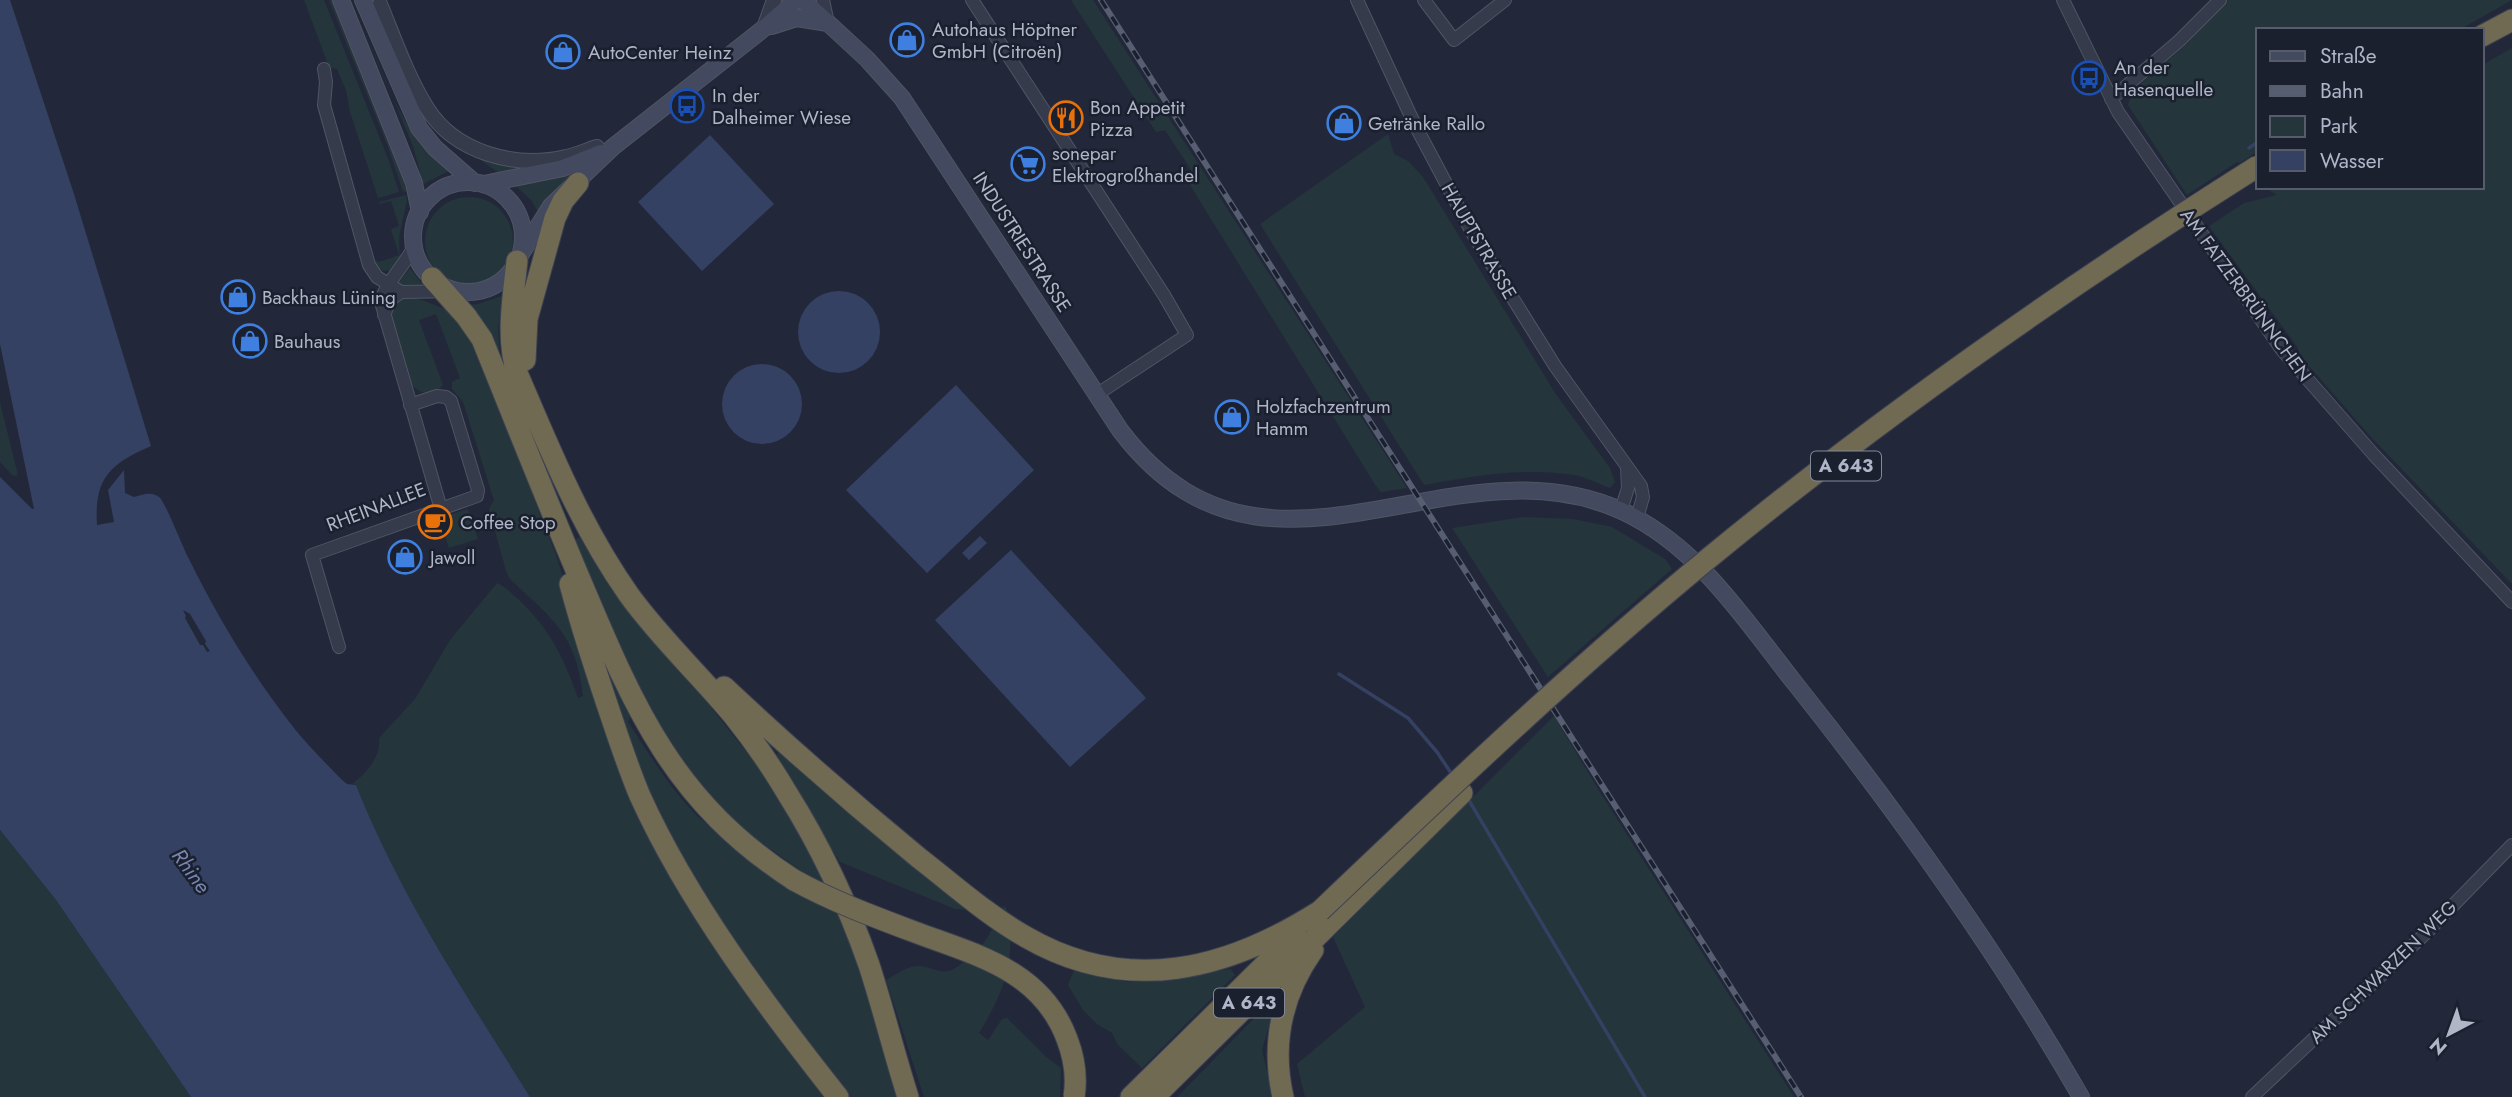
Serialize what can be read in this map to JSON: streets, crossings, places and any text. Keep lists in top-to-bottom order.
{
  "streets": {
    "highway": ["A 643"],
    "main road": ["INDUSTRIESTRASSE"],
    "street": [
      "HAUPTSTRASSE",
      "AM FATZERBRÜNNCHEN",
      "RHEINALLEE",
      "AM SCHWARZEN WEG"
    ]
  },
  "crossings": [
    ["HAUPTSTRASSE", "INDUSTRIESTRASSE"]
  ],
  "water": ["Rhine"],
  "places": {
    "shop": [
      "Autohaus Höptner GmbH (Citroën)",
      "AutoCenter Heinz",
      "Getränke Rallo",
      "Backhaus Lüning",
      "Bauhaus",
      "Holzfachzentrum Hamm",
      "Jawoll"
    ],
    "bus stop": ["An der Hasenquelle", "In der Dalheimer Wiese"],
    "restaurant": ["Bon Appetit Pizza"],
    "supermarket": ["sonepar Elektrogroßhandel"],
    "cafe": ["Coffee Stop"]
  },
  "legend": [
    "Straße",
    "Bahn",
    "Park",
    "Wasser"
  ],
  "north": "bottom left"
}
